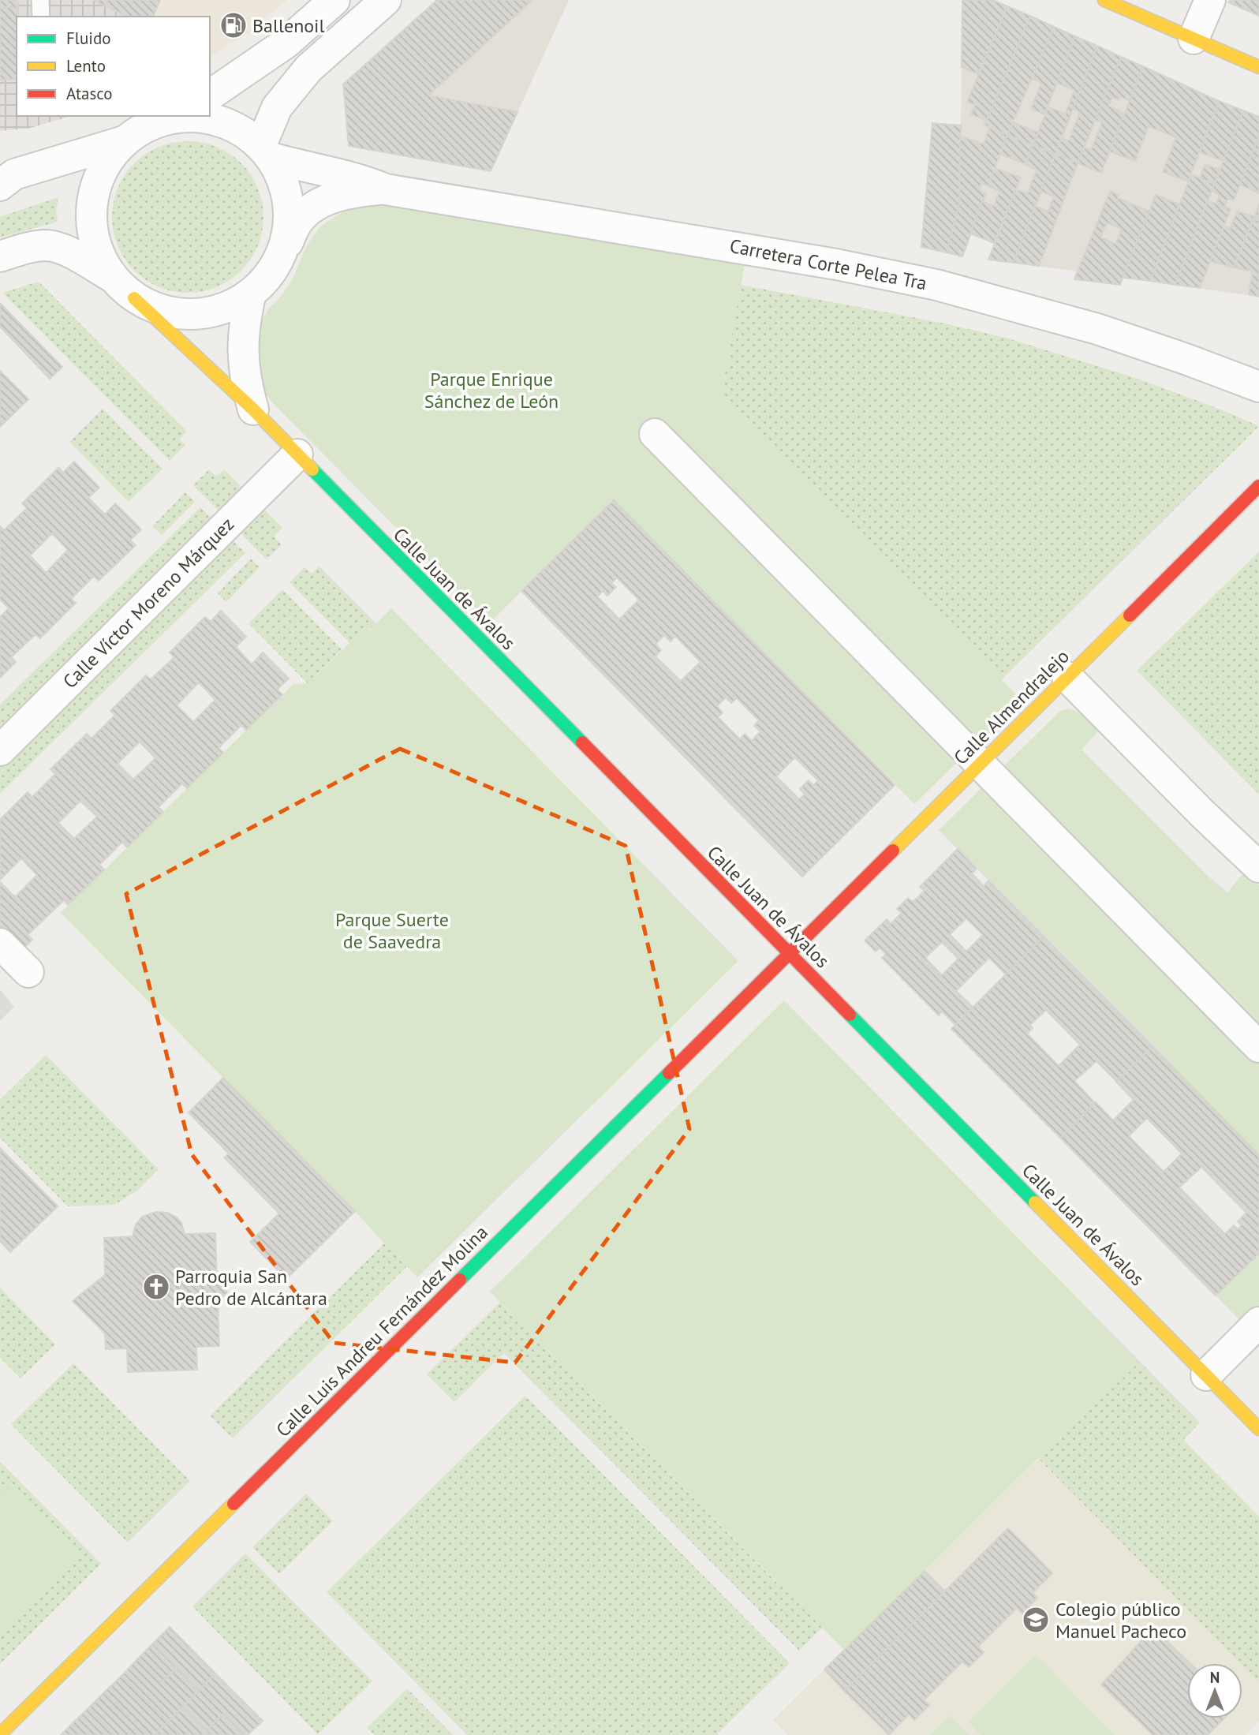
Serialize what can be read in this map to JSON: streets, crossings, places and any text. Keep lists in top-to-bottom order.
{
  "streets": {
    "street": [
      "Carretera Corte Pelea Tra",
      "Calle Juan de Ávalos",
      "Calle Víctor Moreno Márquez",
      "Calle Almendralejo",
      "Calle Luis Andreu Fernández Molina"
    ]
  },
  "crossings": [
    ["Calle Juan de Ávalos", "Calle Víctor Moreno Márquez"],
    ["Calle Juan de Ávalos", "Calle Almendralejo"],
    ["Calle Juan de Ávalos", "Calle Luis Andreu Fernández Molina"],
    ["Calle Almendralejo", "Calle Luis Andreu Fernández Molina"]
  ],
  "parks": ["Parque Enrique Sánchez de León", "Parque Suerte de Saavedra"],
  "places": {
    "fuel station": ["Ballenoil"],
    "church": ["Parroquia San Pedro de Alcántara"],
    "school or university": ["Colegio público Manuel Pacheco"]
  },
  "legend": ["Fluido", "Lento", "Atasco"],
  "north": "top"
}
